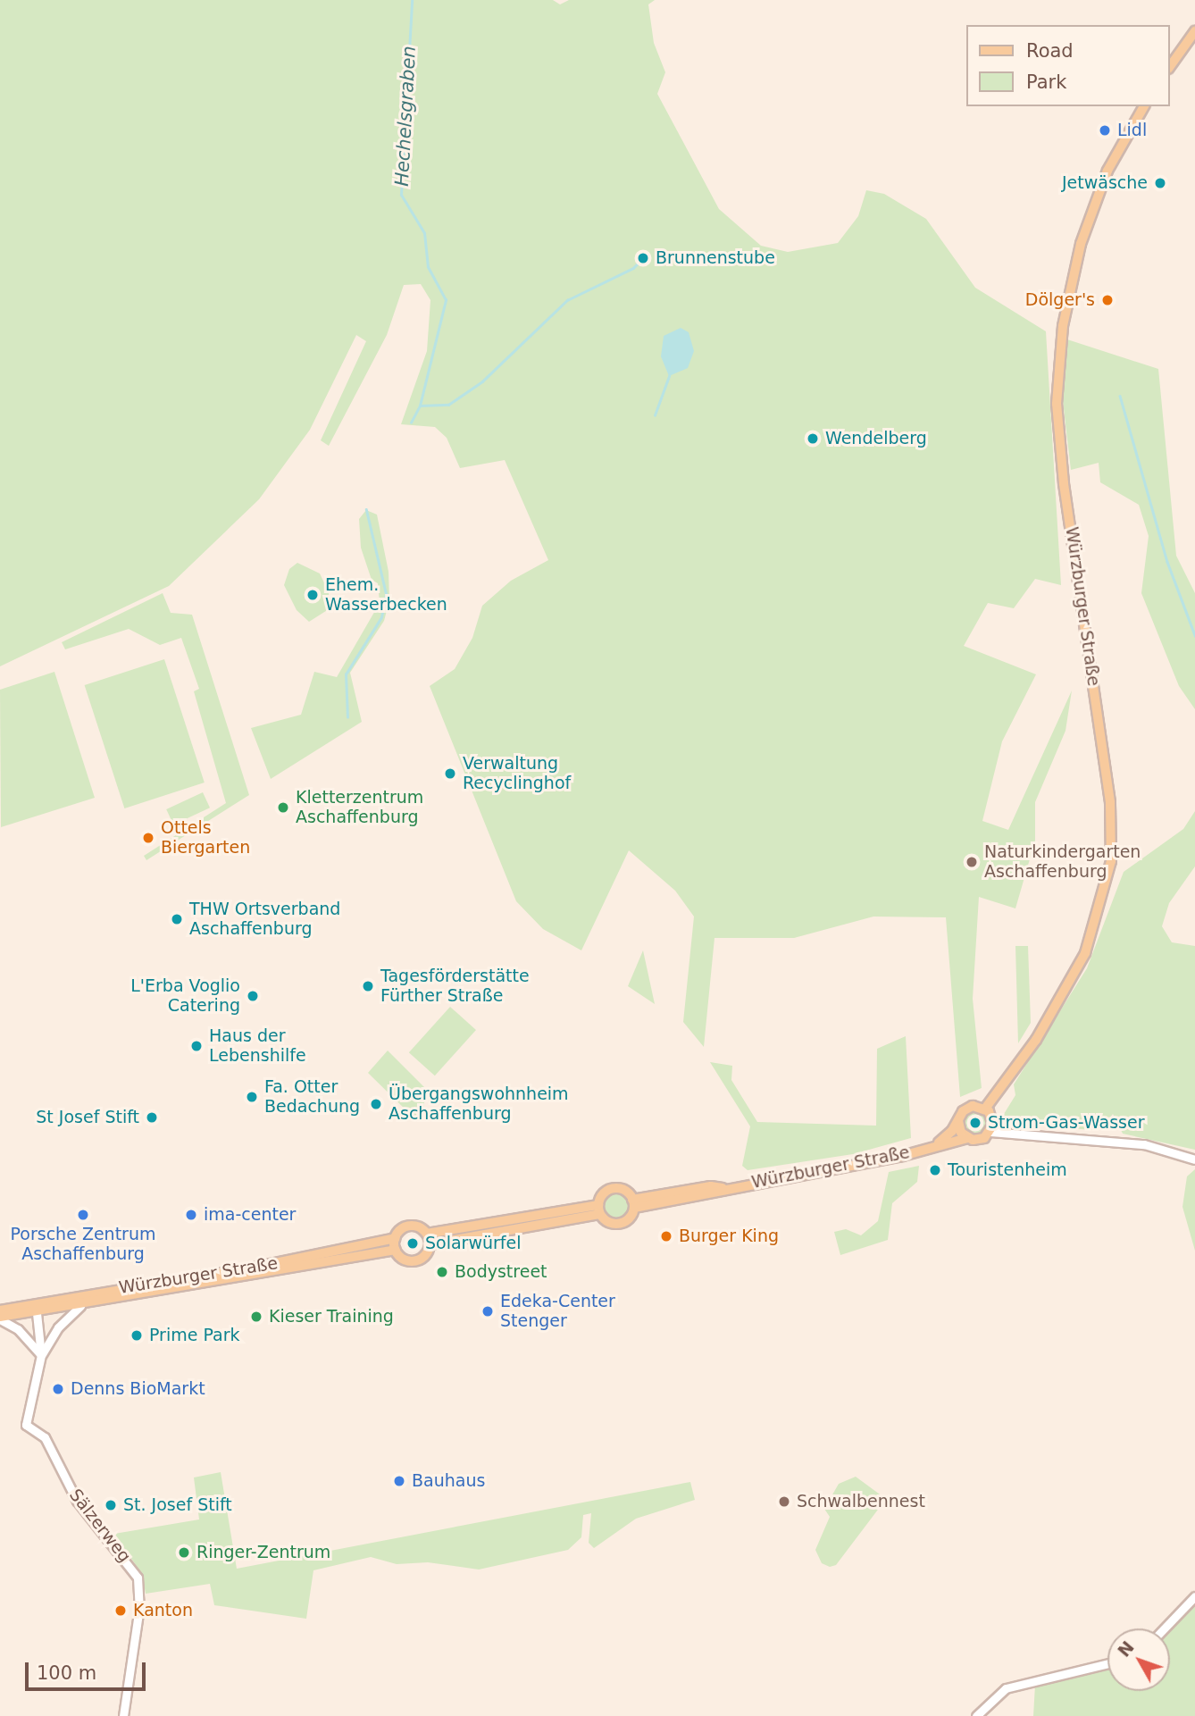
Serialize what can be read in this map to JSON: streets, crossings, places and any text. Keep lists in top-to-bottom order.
{
  "streets": {
    "main road": ["Würzburger Straße"],
    "street": ["Sälzerweg"]
  },
  "water": ["Hechelsgraben"],
  "places": [
    "Lidl",
    "Jetwäsche",
    "Brunnenstube",
    "Dölger's",
    "Wendelberg",
    "Ehem. Wasserbecken",
    "Verwaltung Recyclinghof",
    "Kletterzentrum Aschaffenburg",
    "Ottels Biergarten",
    "Naturkindergarten Aschaffenburg",
    "THW Ortsverband Aschaffenburg",
    "Tagesförderstätte Fürther Straße",
    "L'Erba Voglio Catering",
    "Haus der Lebenshilfe",
    "Fa. Otter Bedachung",
    "Übergangswohnheim Aschaffenburg",
    "St Josef Stift",
    "Strom-Gas-Wasser",
    "Touristenheim",
    "Porsche Zentrum Aschaffenburg",
    "ima-center",
    "Burger King",
    "Solarwürfel",
    "Bodystreet",
    "Edeka-Center Stenger",
    "Kieser Training",
    "Prime Park",
    "Denns BioMarkt",
    "Bauhaus",
    "Schwalbennest",
    "St. Josef Stift",
    "Ringer-Zentrum",
    "Kanton"
  ],
  "legend": ["Road", "Park"],
  "scale_bar": "100 m",
  "north": "top left"
}
